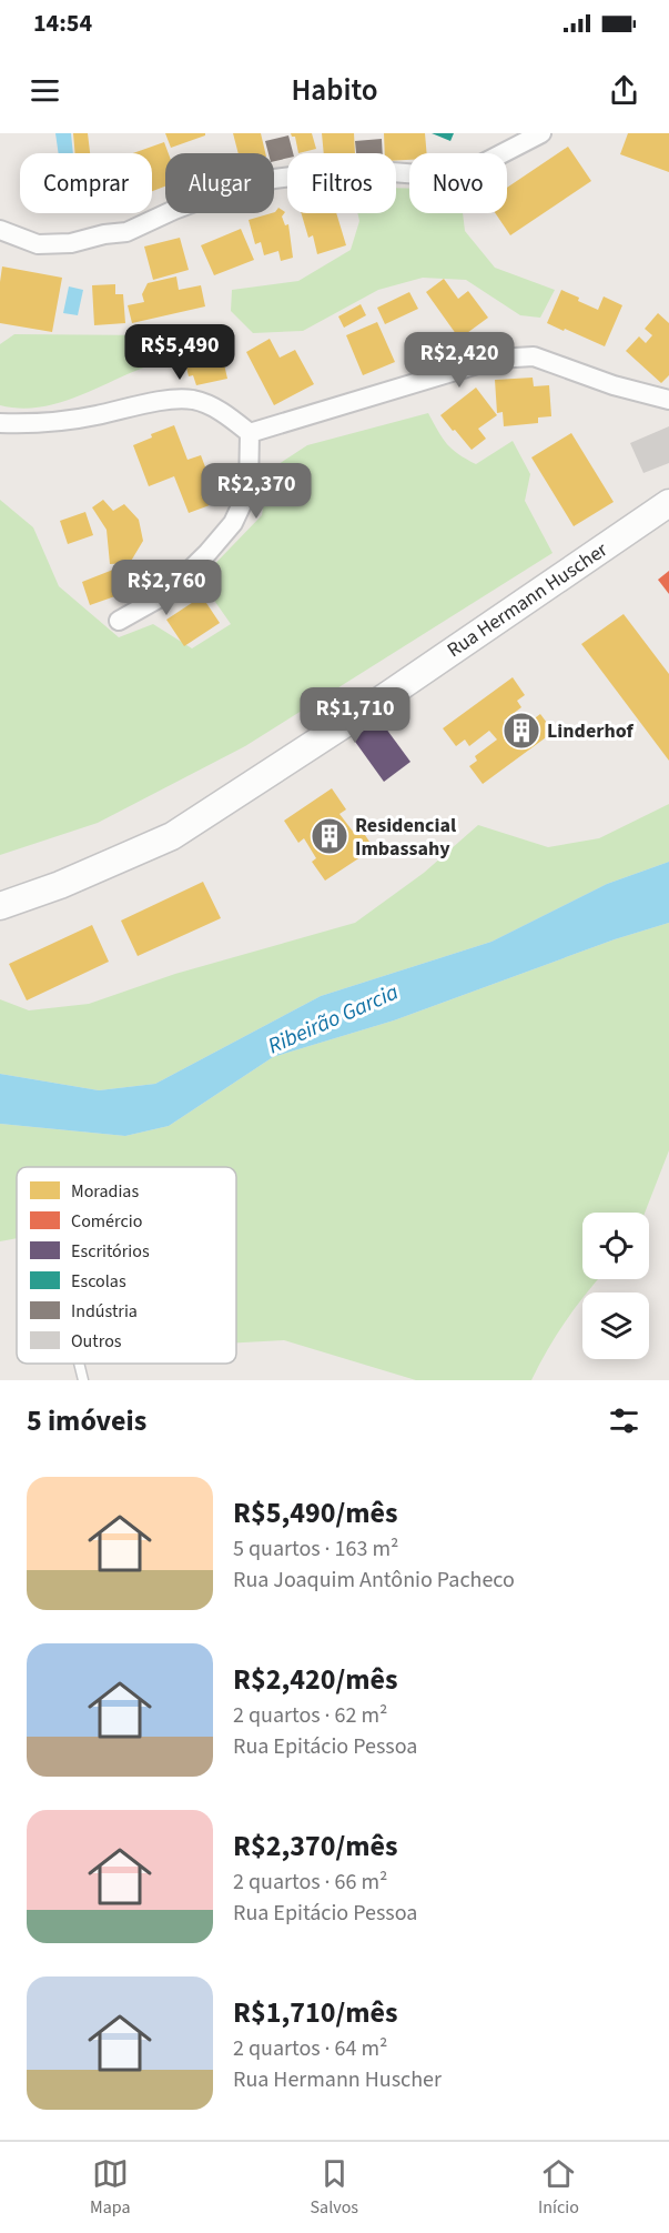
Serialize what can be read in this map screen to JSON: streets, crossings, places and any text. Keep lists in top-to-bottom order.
{
  "streets": {
    "main road": ["Rua Hermann Huscher"]
  },
  "water": ["Ribeirão Garcia"],
  "places": {
    "building": ["Linderhof", "Residencial Imbassahy"]
  },
  "legend": [
    "Moradias",
    "Comércio",
    "Escritórios",
    "Escolas",
    "Indústria",
    "Outros"
  ],
  "page": {
    "status": "14:54",
    "header": "Habito",
    "chip": [
      "Comprar",
      "Alugar",
      "Filtros",
      "Novo"
    ],
    "price": [
      "R$5,490",
      "R$2,420",
      "R$2,370",
      "R$2,760",
      "R$1,710"
    ],
    "heading": "5 imóveis",
    "list": [
      {
        "name": "R$5,490/mês",
        "note": "5 quartos · 163 m² · Rua Joaquim Antônio Pacheco"
      },
      {
        "name": "R$2,420/mês",
        "note": "2 quartos · 62 m² · Rua Epitácio Pessoa"
      },
      {
        "name": "R$2,370/mês",
        "note": "2 quartos · 66 m² · Rua Epitácio Pessoa"
      },
      {
        "name": "R$1,710/mês",
        "note": "2 quartos · 64 m² · Rua Hermann Huscher"
      }
    ],
    "tabs": ["Mapa", "Salvos", "Início"]
  }
}
